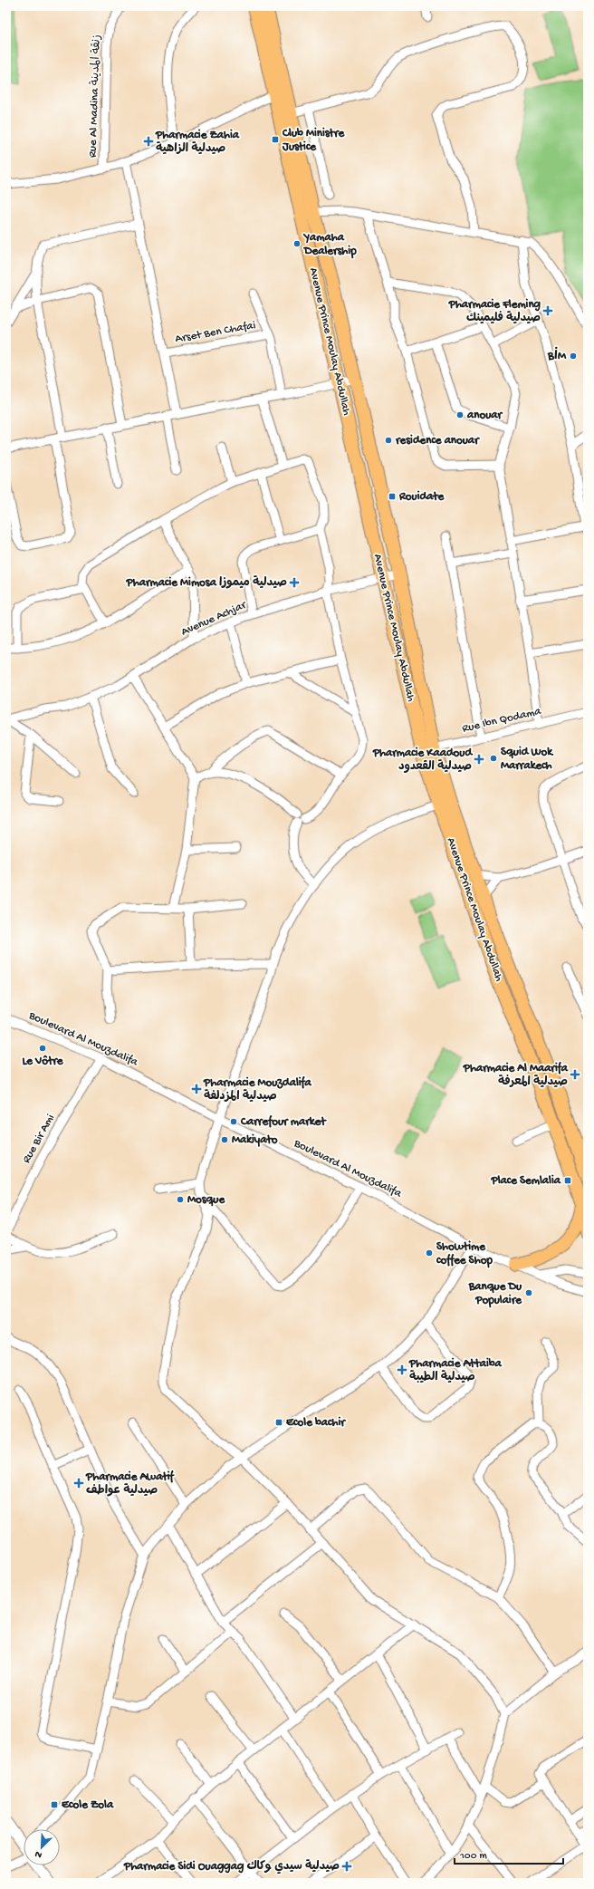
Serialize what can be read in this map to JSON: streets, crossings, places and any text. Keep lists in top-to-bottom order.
{
  "streets": {
    "main road": ["Avenue Prince Moulay Abdullah"],
    "street": [
      "Rue Al Madina زنقة المدينة",
      "Arset Ben Chafai",
      "Avenue Achjar",
      "Rue Ibn Qodama",
      "Boulevard Al Mouzdalifa",
      "Rue Bir Ami"
    ]
  },
  "crossings": [
    ["Avenue Prince Moulay Abdullah", "Avenue Achjar"],
    ["Avenue Prince Moulay Abdullah", "Rue Ibn Qodama"],
    ["Boulevard Al Mouzdalifa", "Rue Bir Ami"]
  ],
  "places": {
    "transit": [
      "Club Ministre Justice",
      "Rouidate",
      "Place Semlalia",
      "Ecole bachir",
      "Ecole Zola"
    ],
    "health": [
      "Pharmacie Zahia صيدلية الزاهية",
      "Pharmacie Fleming صيدلية فليمينك",
      "Pharmacie Mimosa صيدلية ميموزا",
      "Pharmacie Kaadoud صيدلية القعدود",
      "Pharmacie Al Maarifa صيدلية المعرفة",
      "Pharmacie Mouzdalifa صيدلية المزدلفة",
      "Pharmacie Attaiba صيدلية الطيبة",
      "Pharmacie Awatif صيدلية عواطف",
      "Pharmacie Sidi Ouaggag صيدلية سيدي وكاك"
    ],
    "other": [
      "Yamaha Dealership",
      "BİM",
      "anouar",
      "residence anouar",
      "Squid Wok Marrakech",
      "Le Vôtre",
      "Carrefour market",
      "Makiyato",
      "Mosque",
      "Showtime coffee Shop",
      "Banque Du Populaire"
    ]
  },
  "scale_bar": "100 m",
  "north": "bottom left"
}
